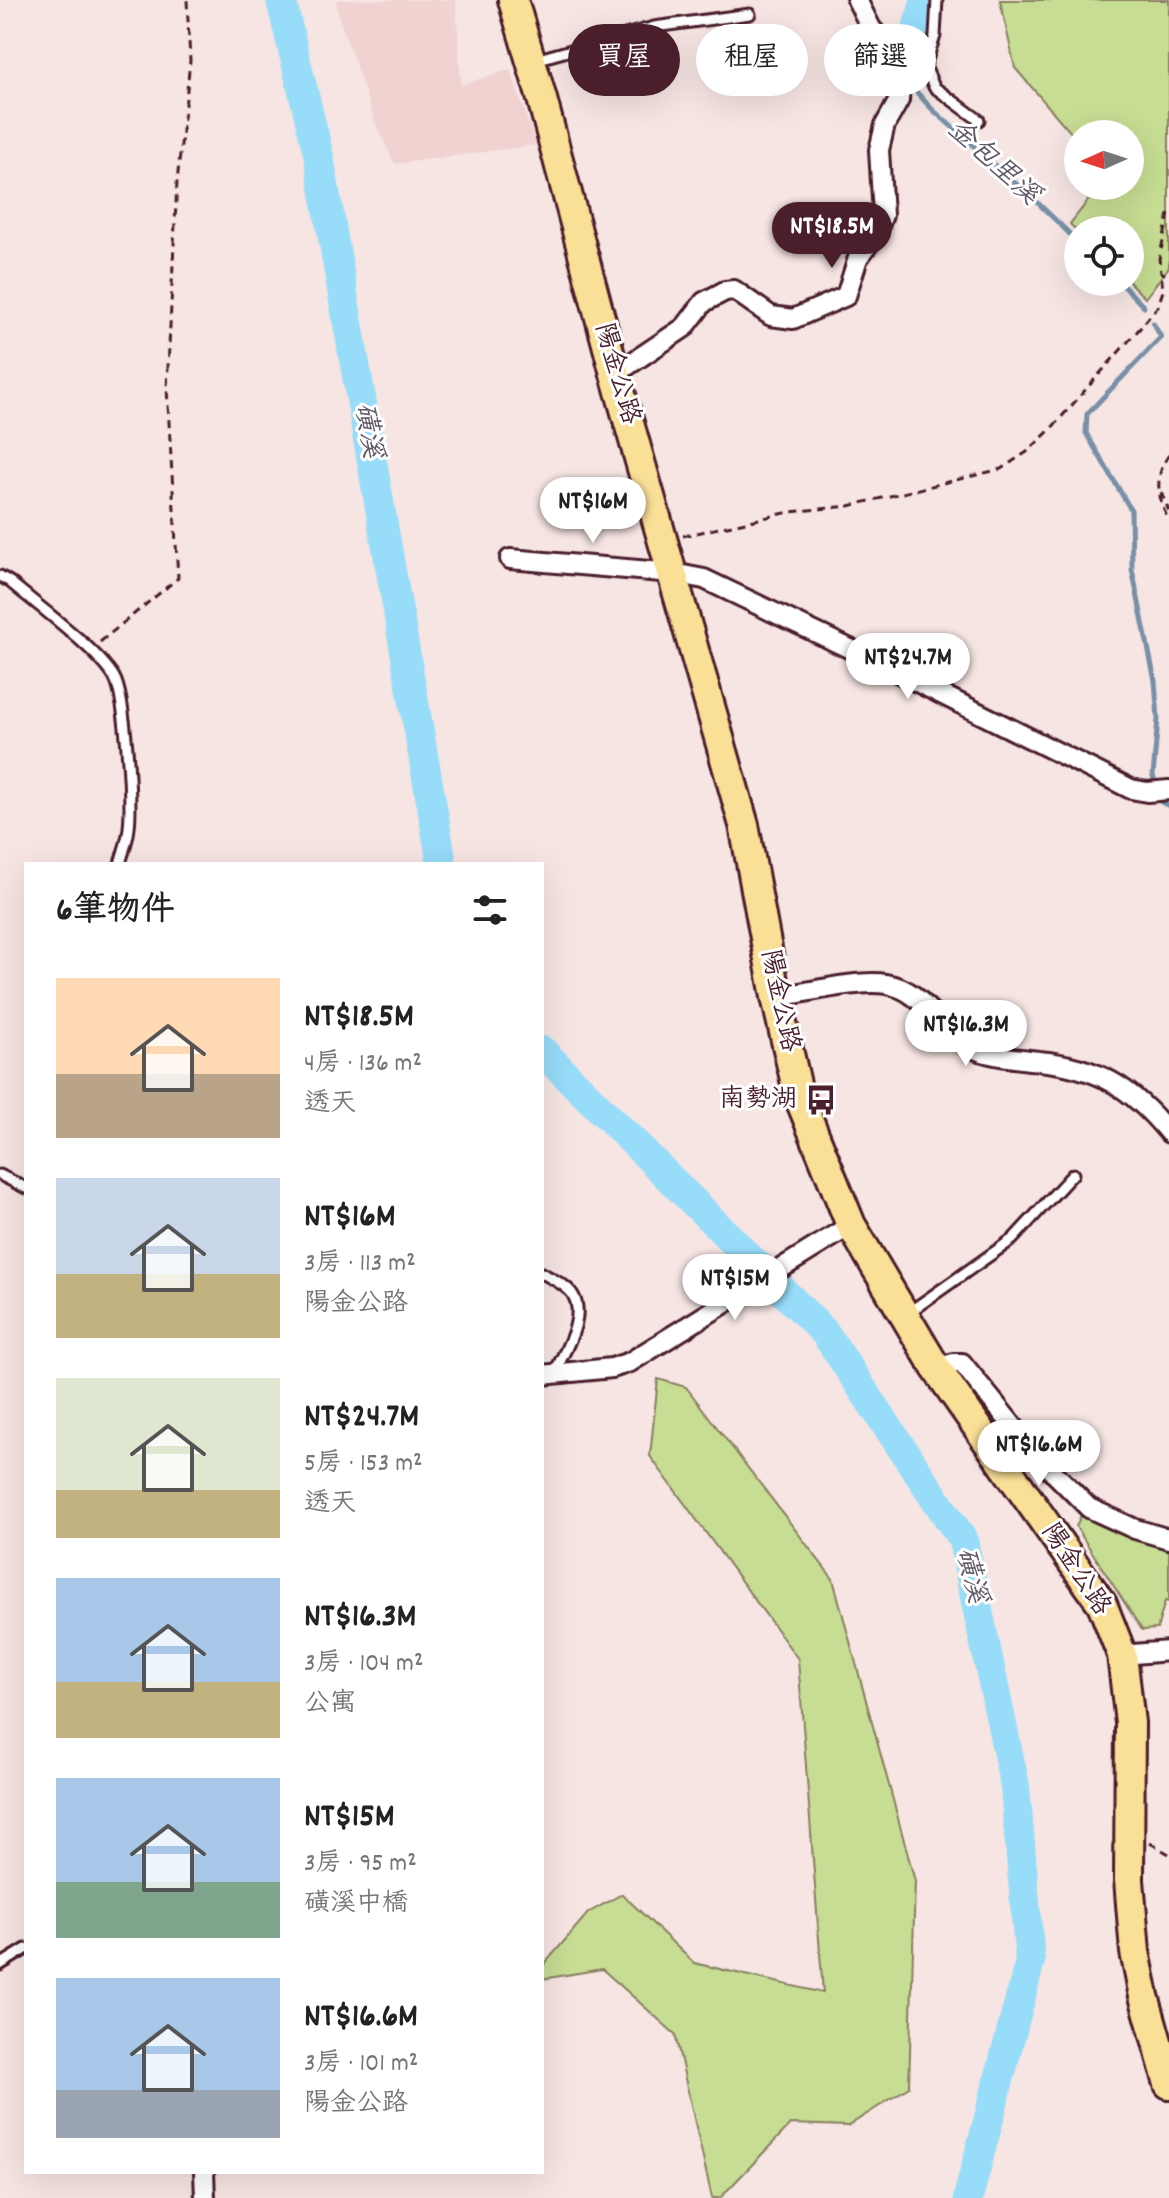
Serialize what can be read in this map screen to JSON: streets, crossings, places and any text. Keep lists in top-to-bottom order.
{
  "streets": {
    "main road": ["陽金公路"]
  },
  "water": ["金包里溪", "磺溪"],
  "places": {
    "bus stop": ["南勢湖"]
  },
  "north": "left",
  "page": {
    "chip": ["買屋", "租屋", "篩選"],
    "price": [
      "NT$18.5M",
      "NT$16M",
      "NT$24.7M",
      "NT$16.3M",
      "NT$15M",
      "NT$16.6M"
    ],
    "heading": "6筆物件",
    "list": [
      {
        "name": "NT$18.5M",
        "note": "4房 · 136 m² · 透天"
      },
      {
        "name": "NT$16M",
        "note": "3房 · 113 m² · 陽金公路"
      },
      {
        "name": "NT$24.7M",
        "note": "5房 · 153 m² · 透天"
      },
      {
        "name": "NT$16.3M",
        "note": "3房 · 104 m² · 公寓"
      },
      {
        "name": "NT$15M",
        "note": "3房 · 95 m² · 磺溪中橋"
      },
      {
        "name": "NT$16.6M",
        "note": "3房 · 101 m² · 陽金公路"
      }
    ]
  }
}
